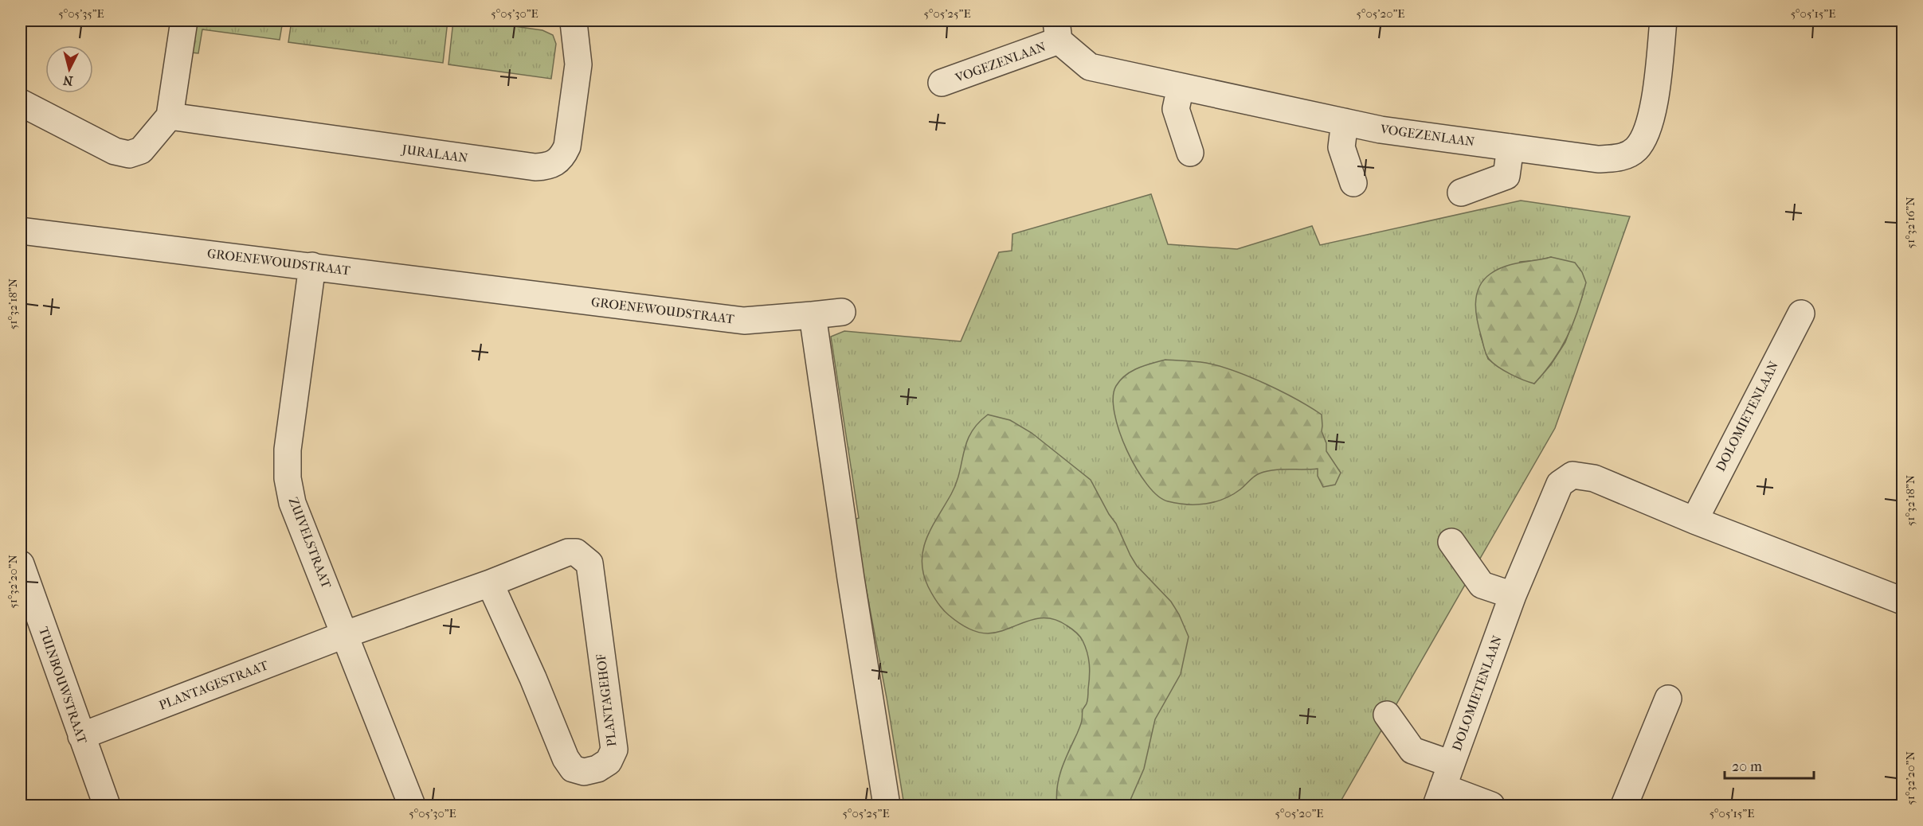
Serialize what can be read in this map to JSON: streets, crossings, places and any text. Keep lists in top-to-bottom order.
{
  "streets": {
    "street": [
      "VOGEZENLAAN",
      "JURALAAN",
      "GROENEWOUDSTRAAT",
      "DOLOMIETENLAAN",
      "ZUIVELSTRAAT",
      "TUINBOUWSTRAAT",
      "PLANTAGESTRAAT",
      "PLANTAGEHOF"
    ]
  },
  "crossings": [
    ["GROENEWOUDSTRAAT", "ZUIVELSTRAAT"],
    ["ZUIVELSTRAAT", "PLANTAGESTRAAT"],
    ["ZUIVELSTRAAT", "PLANTAGEHOF"],
    ["TUINBOUWSTRAAT", "PLANTAGESTRAAT"],
    ["PLANTAGESTRAAT", "PLANTAGEHOF"]
  ],
  "scale_bar": "20 m",
  "north": "bottom",
  "coordinates": [
    "5°05'35\"E",
    "5°05'30\"E",
    "5°05'25\"E",
    "5°05'20\"E",
    "5°05'15\"E",
    "51°32'16\"N",
    "51°32'18\"N",
    "51°32'20\"N"
  ]
}
